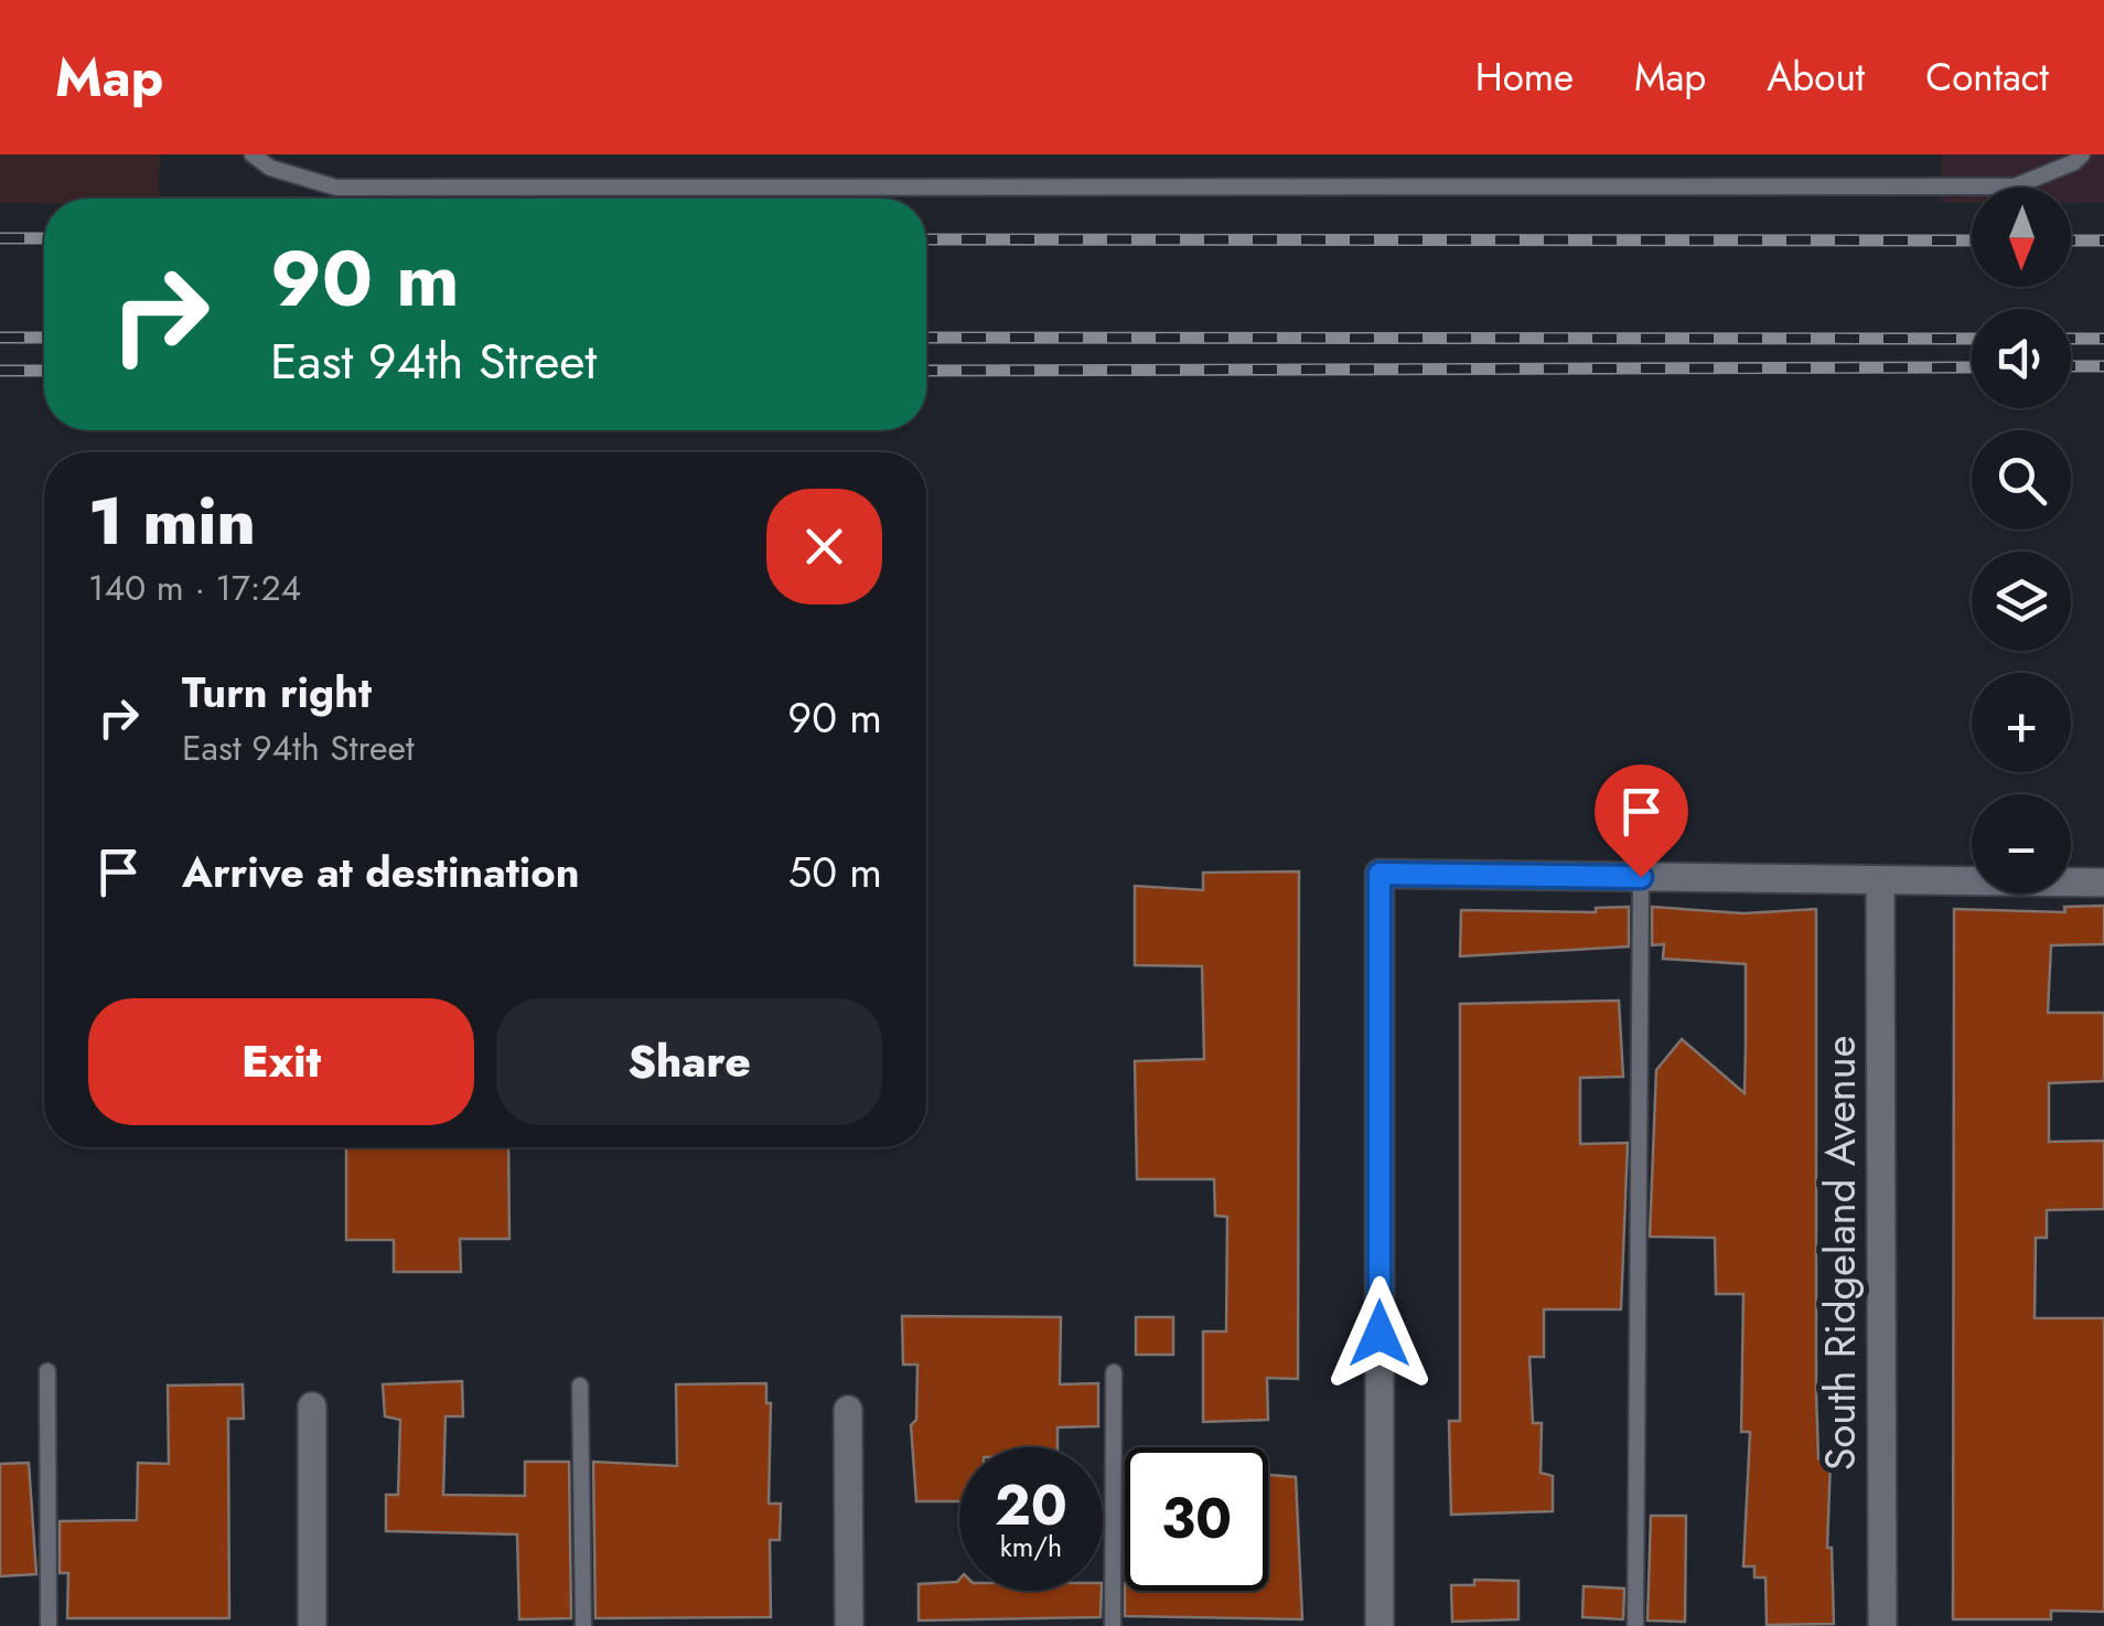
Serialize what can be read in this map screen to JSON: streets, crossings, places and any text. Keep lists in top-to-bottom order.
{
  "streets": {
    "street": ["South Ridgeland Avenue"]
  },
  "north": "bottom",
  "page": {
    "header": "Map",
    "nav": [
      "Home",
      "Map",
      "About",
      "Contact"
    ],
    "map_buttons": ["+", "−"],
    "turn": ["90 m", "East 94th Street"],
    "heading": ["1 min", "140 m · 17:24"],
    "list": [
      {
        "name": "Turn right",
        "note": "East 94th Street",
        "value": "90 m"
      },
      {
        "name": "Arrive at destination",
        "value": "50 m"
      }
    ],
    "buttons": ["Exit", "Share"],
    "speed": "20 km/h",
    "limit": "30"
  }
}
